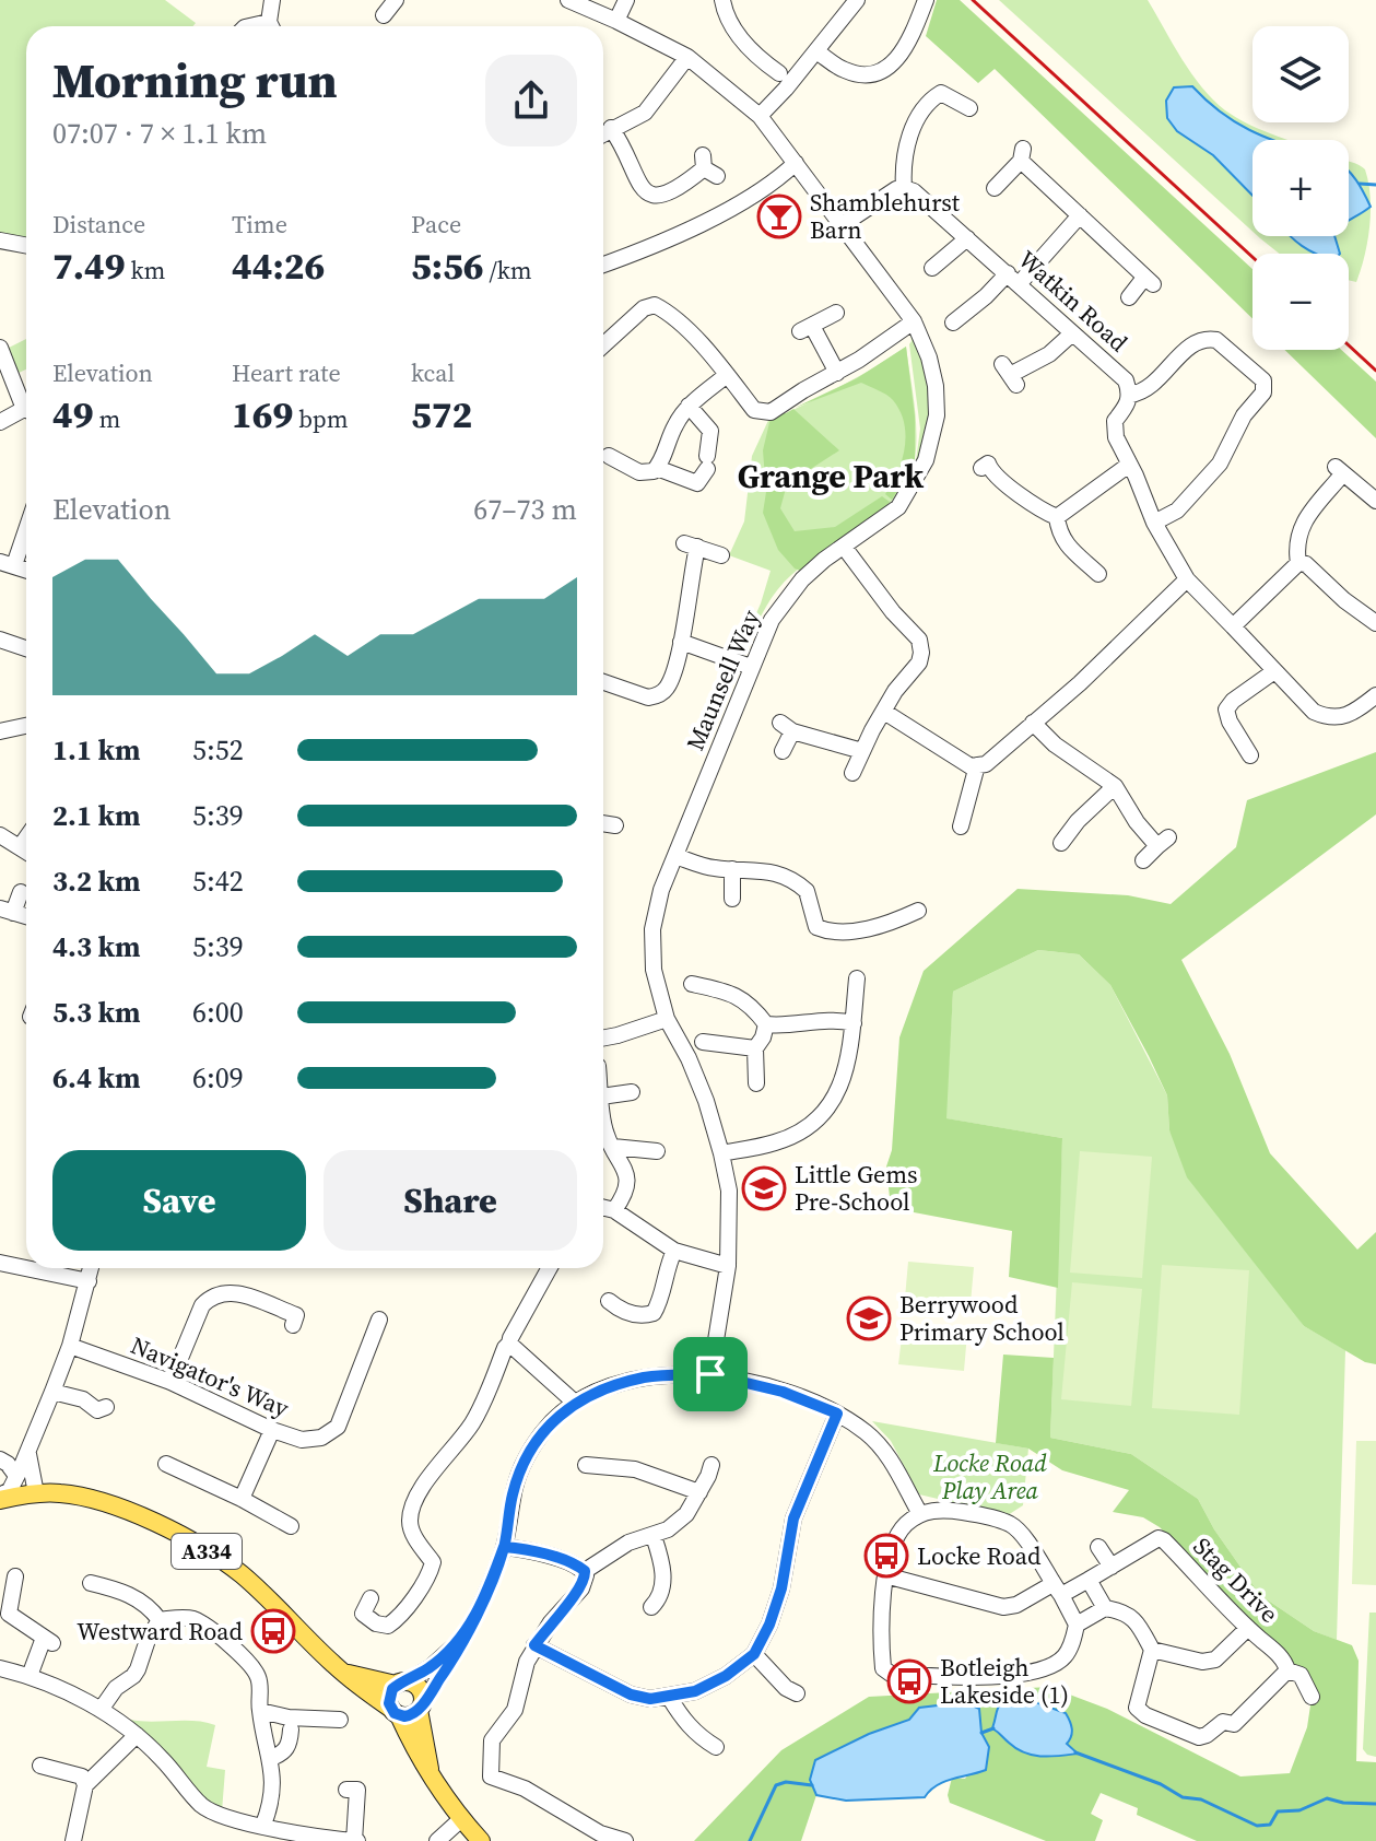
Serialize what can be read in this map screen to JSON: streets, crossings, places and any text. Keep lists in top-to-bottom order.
{
  "streets": {
    "main road": ["A334"],
    "street": [
      "Watkin Road",
      "Maunsell Way",
      "Navigator's Way",
      "Stag Drive"
    ]
  },
  "districts": ["Grange Park"],
  "parks": ["Locke Road Play Area"],
  "places": {
    "bar": ["Shamblehurst Barn"],
    "school or university": ["Little Gems Pre-School", "Berrywood Primary School"],
    "bus stop": ["Locke Road", "Westward Road", "Botleigh Lakeside (1)"]
  },
  "page": {
    "map_buttons": ["+", "−"],
    "heading": ["Morning run", "07:07 · 7 × 1.1 km"],
    "stats": [
      ["Distance", "7.49 km"],
      ["Time", "44:26"],
      ["Pace", "5:56 /km"],
      ["Elevation", "49 m"],
      ["Heart rate", "169 bpm"],
      ["kcal", "572"]
    ],
    "chart": ["Elevation", "67–73 m"],
    "list": [
      {
        "name": "1.1 km",
        "note": "5:52"
      },
      {
        "name": "2.1 km",
        "note": "5:39"
      },
      {
        "name": "3.2 km",
        "note": "5:42"
      },
      {
        "name": "4.3 km",
        "note": "5:39"
      },
      {
        "name": "5.3 km",
        "note": "6:00"
      },
      {
        "name": "6.4 km",
        "note": "6:09"
      }
    ],
    "buttons": ["Save", "Share"]
  }
}
